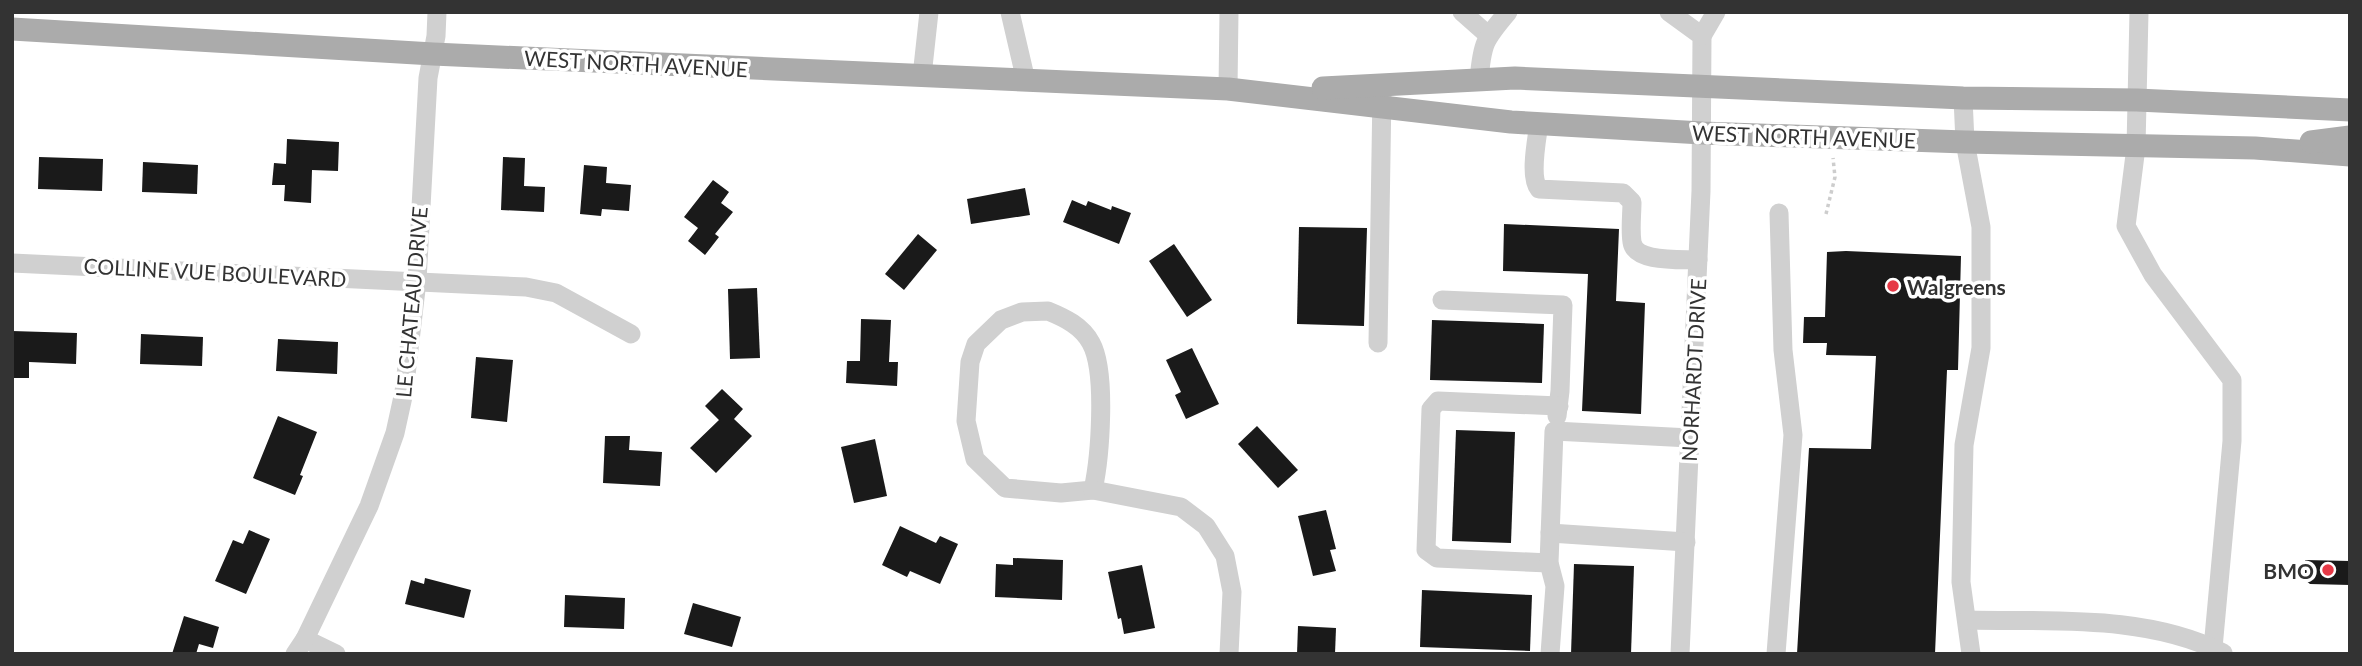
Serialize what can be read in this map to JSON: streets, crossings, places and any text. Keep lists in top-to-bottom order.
{
  "streets": {
    "main road": ["WEST NORTH AVENUE"],
    "street": ["COLLINE VUE BOULEVARD", "LE CHATEAU DRIVE", "NORHARDT DRIVE"]
  },
  "crossings": [
    ["WEST NORTH AVENUE", "LE CHATEAU DRIVE"],
    ["WEST NORTH AVENUE", "NORHARDT DRIVE"],
    ["COLLINE VUE BOULEVARD", "LE CHATEAU DRIVE"]
  ],
  "places": ["Walgreens", "BMO"]
}
